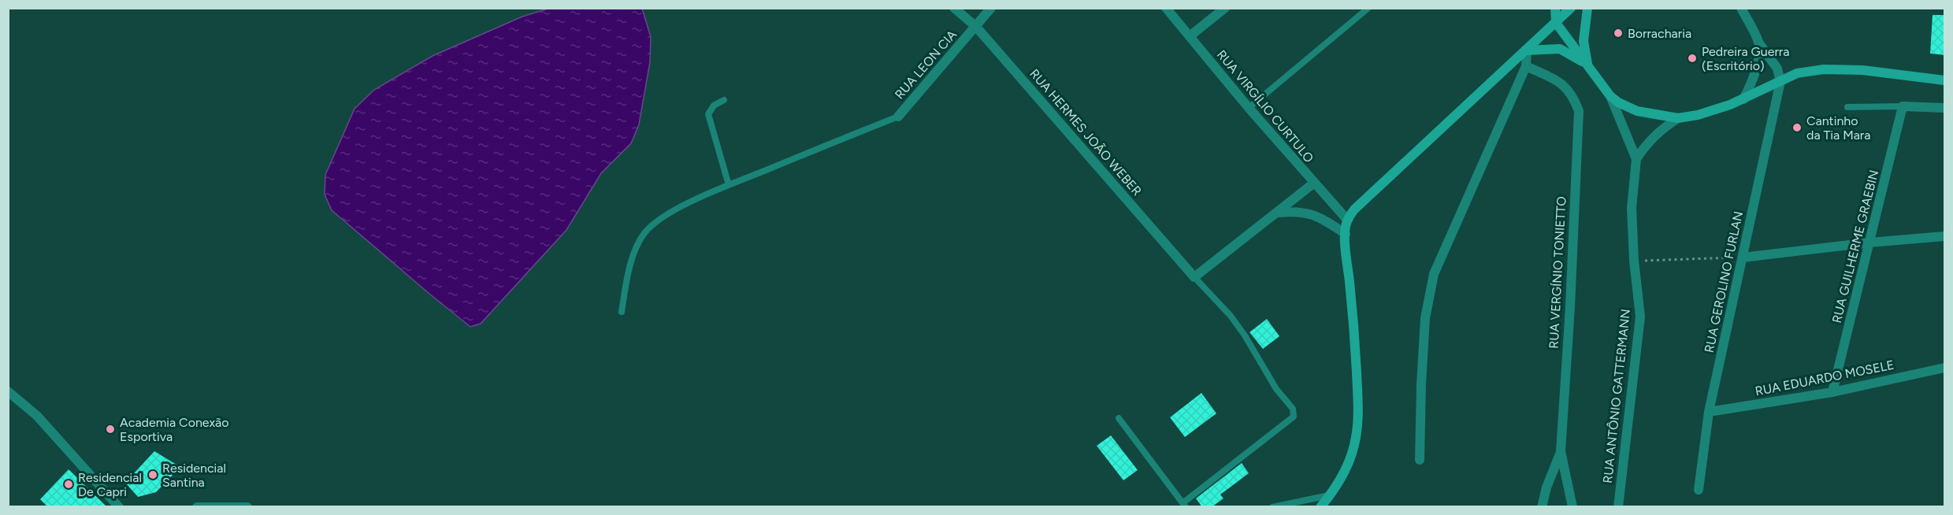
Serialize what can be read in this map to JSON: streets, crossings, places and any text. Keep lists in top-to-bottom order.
{
  "streets": {
    "street": [
      "RUA LEON CIA",
      "RUA VIRGÍLIO CURTULO",
      "RUA HERMES JOÃO WEBER",
      "RUA GUILHERME GRAEBIN",
      "RUA VERGÍNIO TONIETTO",
      "RUA GEROLINO FURLAN",
      "RUA EDUARDO MOSELE",
      "RUA ANTÔNIO GATTERMANN"
    ]
  },
  "crossings": [
    ["RUA LEON CIA", "RUA HERMES JOÃO WEBER"],
    ["RUA GUILHERME GRAEBIN", "RUA EDUARDO MOSELE"],
    ["RUA GEROLINO FURLAN", "RUA EDUARDO MOSELE"]
  ],
  "places": [
    "Borracharia",
    "Pedreira Guerra (Escritório)",
    "Cantinho da Tia Mara",
    "Academia Conexão Esportiva",
    "Residencial Santina",
    "Residencial De Capri"
  ]
}
